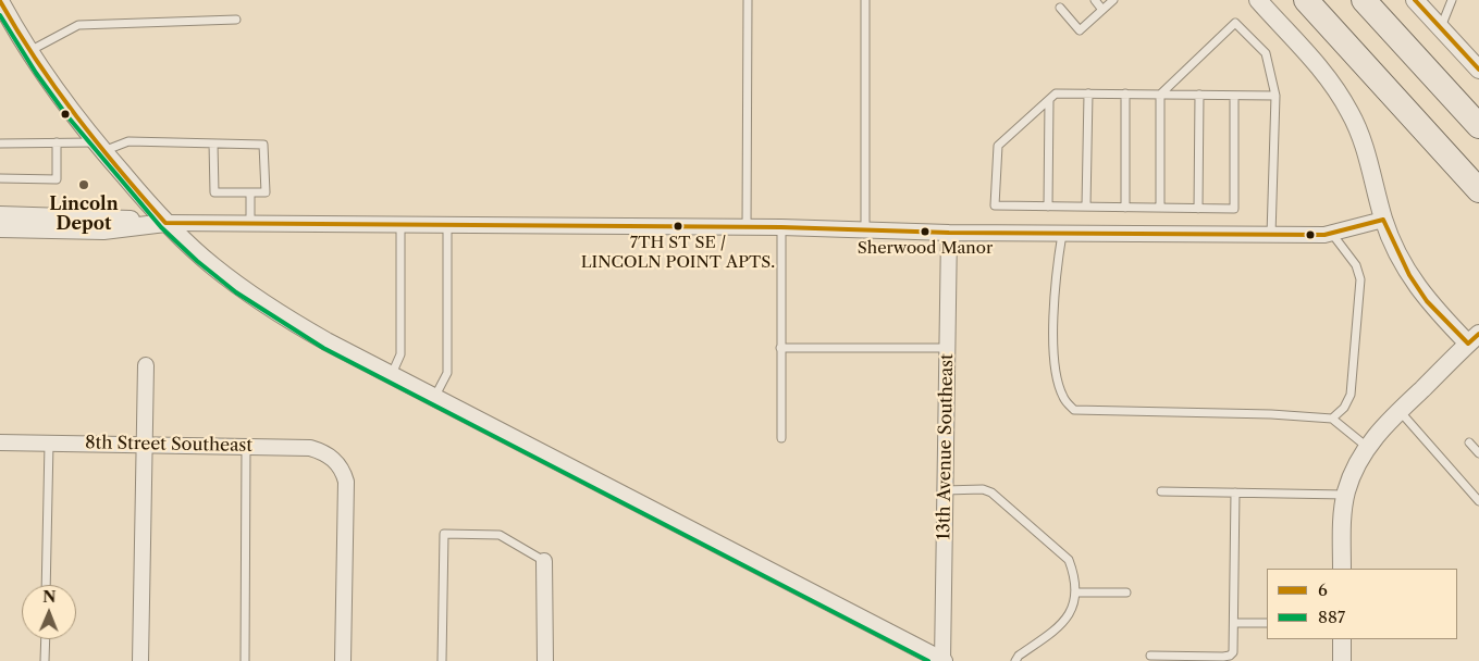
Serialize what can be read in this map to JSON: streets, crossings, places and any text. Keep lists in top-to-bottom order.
{
  "streets": {
    "street": ["8th Street Southeast", "13th Avenue Southeast"]
  },
  "places": ["Lincoln Depot", "7TH ST SE / LINCOLN POINT APTS.", "Sherwood Manor"],
  "lines": ["transit line 6", "transit line 887"],
  "legend": ["6", "887"],
  "north": "top"
}
